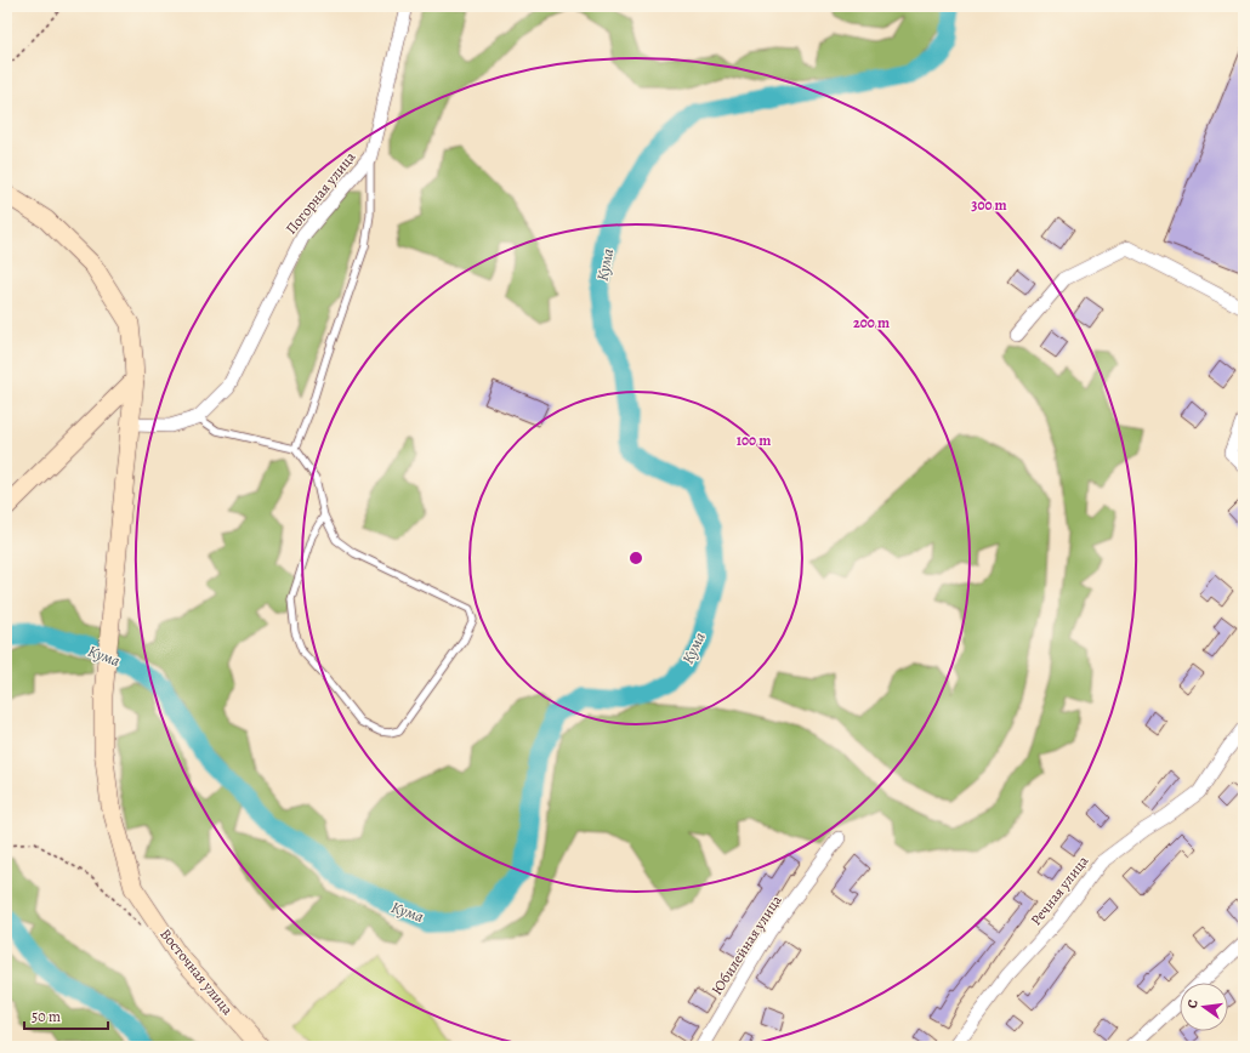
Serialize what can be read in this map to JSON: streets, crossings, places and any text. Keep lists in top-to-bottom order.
{
  "streets": {
    "street": [
      "Погорная улица",
      "Речная улица",
      "Юбилейная улица",
      "Восточная улица"
    ]
  },
  "water": ["Кума"],
  "scale_bar": "50 m",
  "north": "left",
  "rings": ["300 m", "200 m", "100 m"]
}
